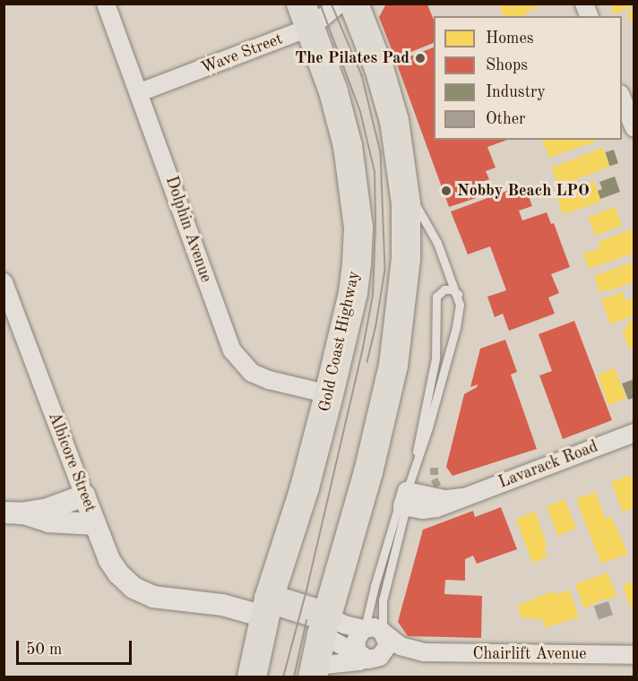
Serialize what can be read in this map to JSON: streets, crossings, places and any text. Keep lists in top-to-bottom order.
{
  "streets": {
    "highway": ["Gold Coast Highway"],
    "street": [
      "Wave Street",
      "Dolphin Avenue",
      "Albicore Street",
      "Lavarack Road",
      "Chairlift Avenue"
    ]
  },
  "crossings": [
    ["Wave Street", "Dolphin Avenue"],
    ["Wave Street", "Gold Coast Highway"],
    ["Dolphin Avenue", "Gold Coast Highway"],
    ["Gold Coast Highway", "Albicore Street"]
  ],
  "places": ["The Pilates Pad", "Nobby Beach LPO"],
  "legend": [
    "Homes",
    "Shops",
    "Industry",
    "Other"
  ],
  "scale_bar": "50 m"
}
